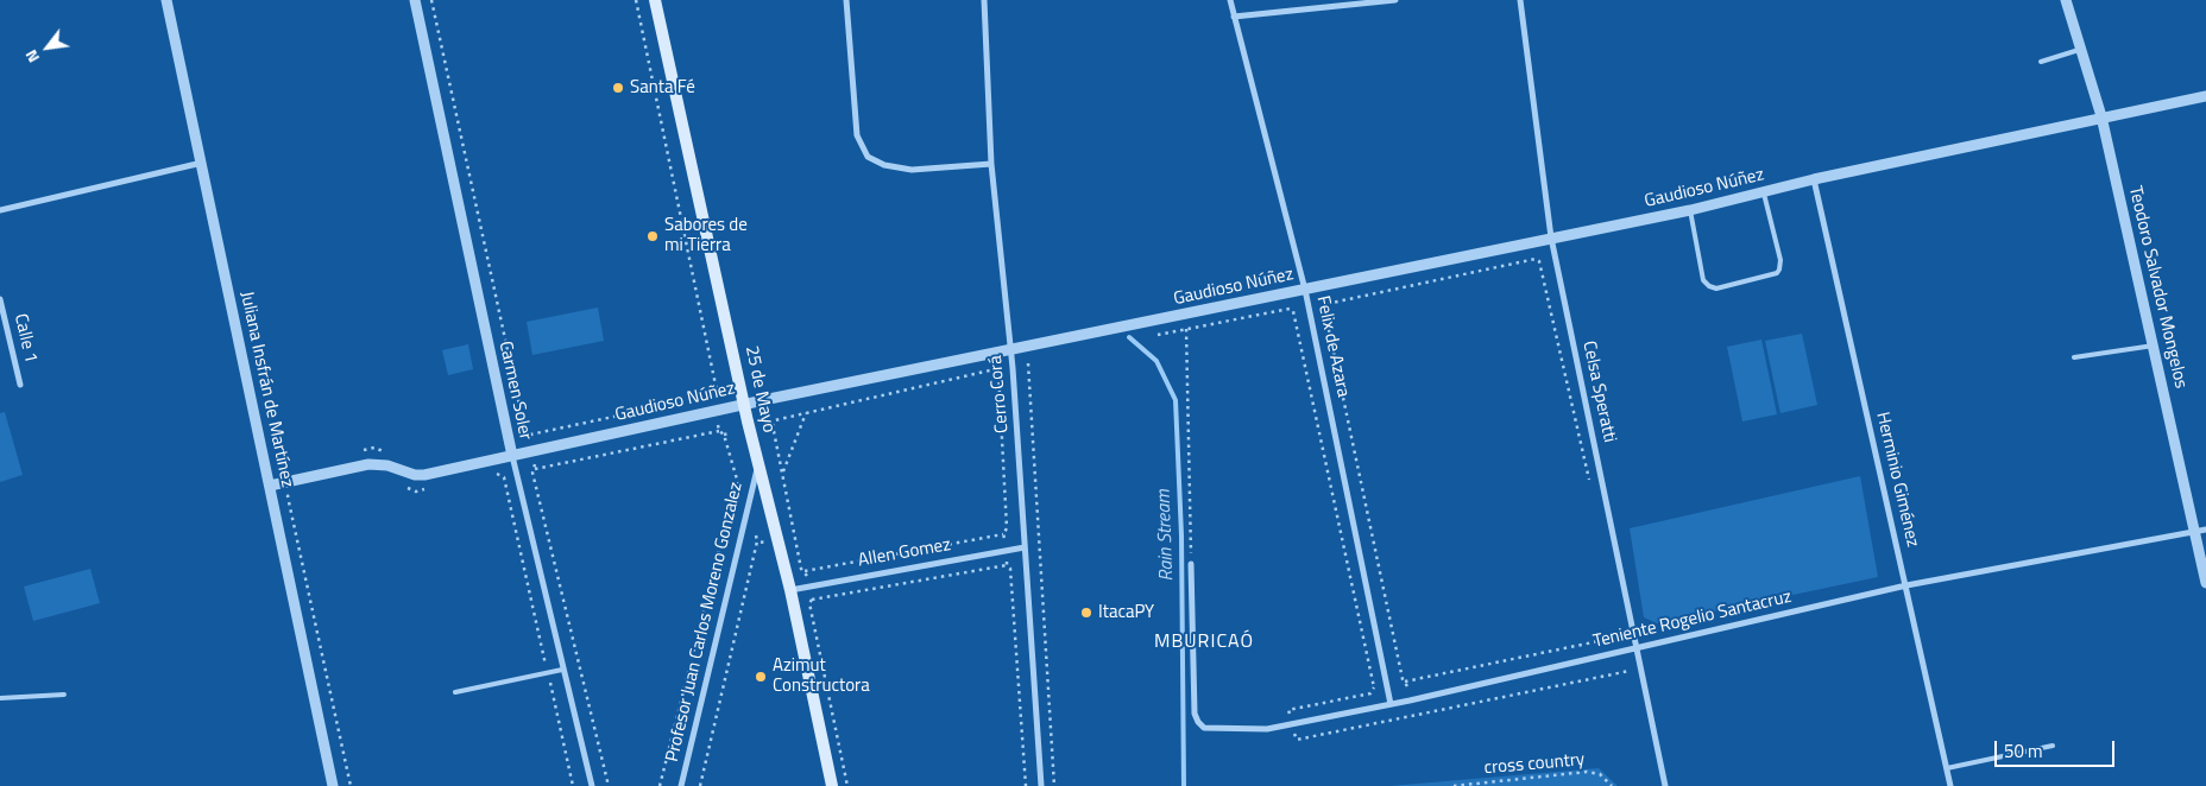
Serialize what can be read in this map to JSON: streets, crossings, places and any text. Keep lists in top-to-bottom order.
{
  "streets": {
    "main road": ["25 de Mayo"],
    "street": [
      "Gaudioso Núñez",
      "Teodoro Salvador Mongelos",
      "Calle 1",
      "Felix de Azara",
      "Juliana Insfrán de Martínez",
      "Carmen Soler",
      "Celsa Speratti",
      "Cerro Corá",
      "Herminio Giménez",
      "Allen Gomez",
      "Teniente Rogelio Santacruz",
      "Profesor Juan Carlos Moreno Gonzalez"
    ],
    "path": ["cross country"]
  },
  "crossings": [
    ["Gaudioso Núñez", "Teodoro Salvador Mongelos"],
    ["Gaudioso Núñez", "Felix de Azara"],
    ["Gaudioso Núñez", "Juliana Insfrán de Martínez"],
    ["Gaudioso Núñez", "25 de Mayo"],
    ["Gaudioso Núñez", "Carmen Soler"],
    ["Gaudioso Núñez", "Celsa Speratti"],
    ["Gaudioso Núñez", "Cerro Corá"],
    ["Gaudioso Núñez", "Herminio Giménez"],
    ["Teodoro Salvador Mongelos", "Teniente Rogelio Santacruz"],
    ["Felix de Azara", "Celsa Speratti"],
    ["Felix de Azara", "Teniente Rogelio Santacruz"],
    ["25 de Mayo", "Cerro Corá"],
    ["25 de Mayo", "Allen Gomez"],
    ["25 de Mayo", "Profesor Juan Carlos Moreno Gonzalez"],
    ["Celsa Speratti", "Teniente Rogelio Santacruz"],
    ["Cerro Corá", "Allen Gomez"],
    ["Herminio Giménez", "Teniente Rogelio Santacruz"]
  ],
  "districts": ["MBURICAÓ"],
  "water": ["Rain Stream"],
  "places": [
    "Santa Fé",
    "Sabores de mi Tierra",
    "ItacaPY",
    "Azimut Constructora"
  ],
  "scale_bar": "50 m",
  "north": "bottom left"
}
